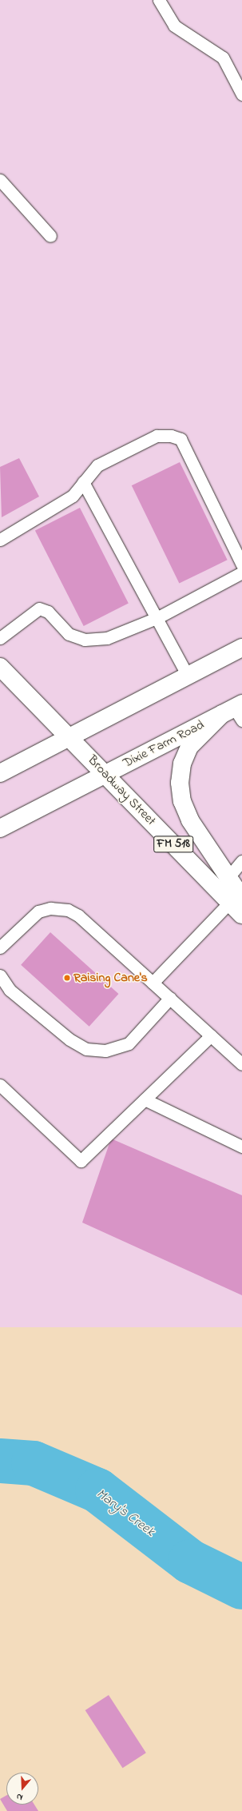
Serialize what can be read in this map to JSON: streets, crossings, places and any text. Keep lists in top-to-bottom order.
{
  "streets": {
    "main road": ["Dixie Farm Road", "Broadway Street", "FM 518"]
  },
  "crossings": [
    ["Dixie Farm Road", "Broadway Street"]
  ],
  "water": ["Mary's Creek"],
  "places": ["Raising Cane's"],
  "north": "bottom"
}
